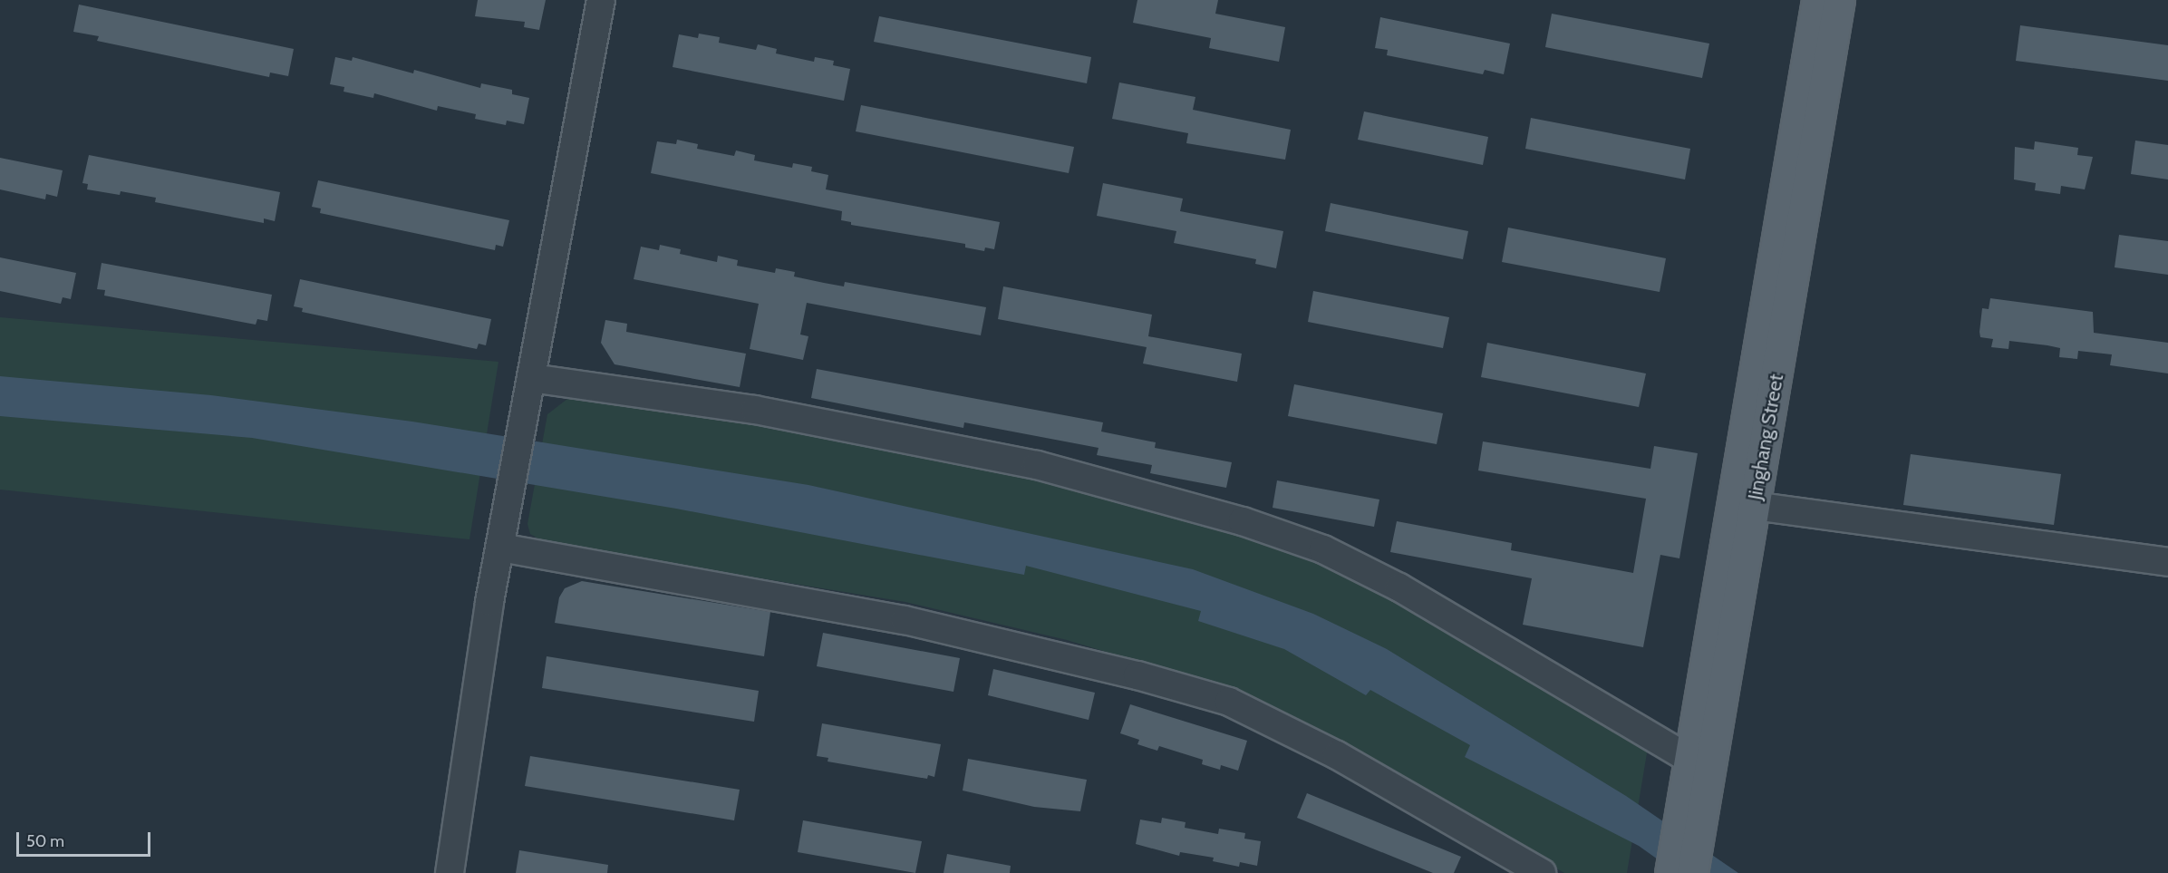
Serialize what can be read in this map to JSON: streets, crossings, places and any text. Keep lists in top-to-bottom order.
{
  "streets": {
    "main road": ["Jinghang Street"]
  },
  "scale_bar": "50 m"
}
